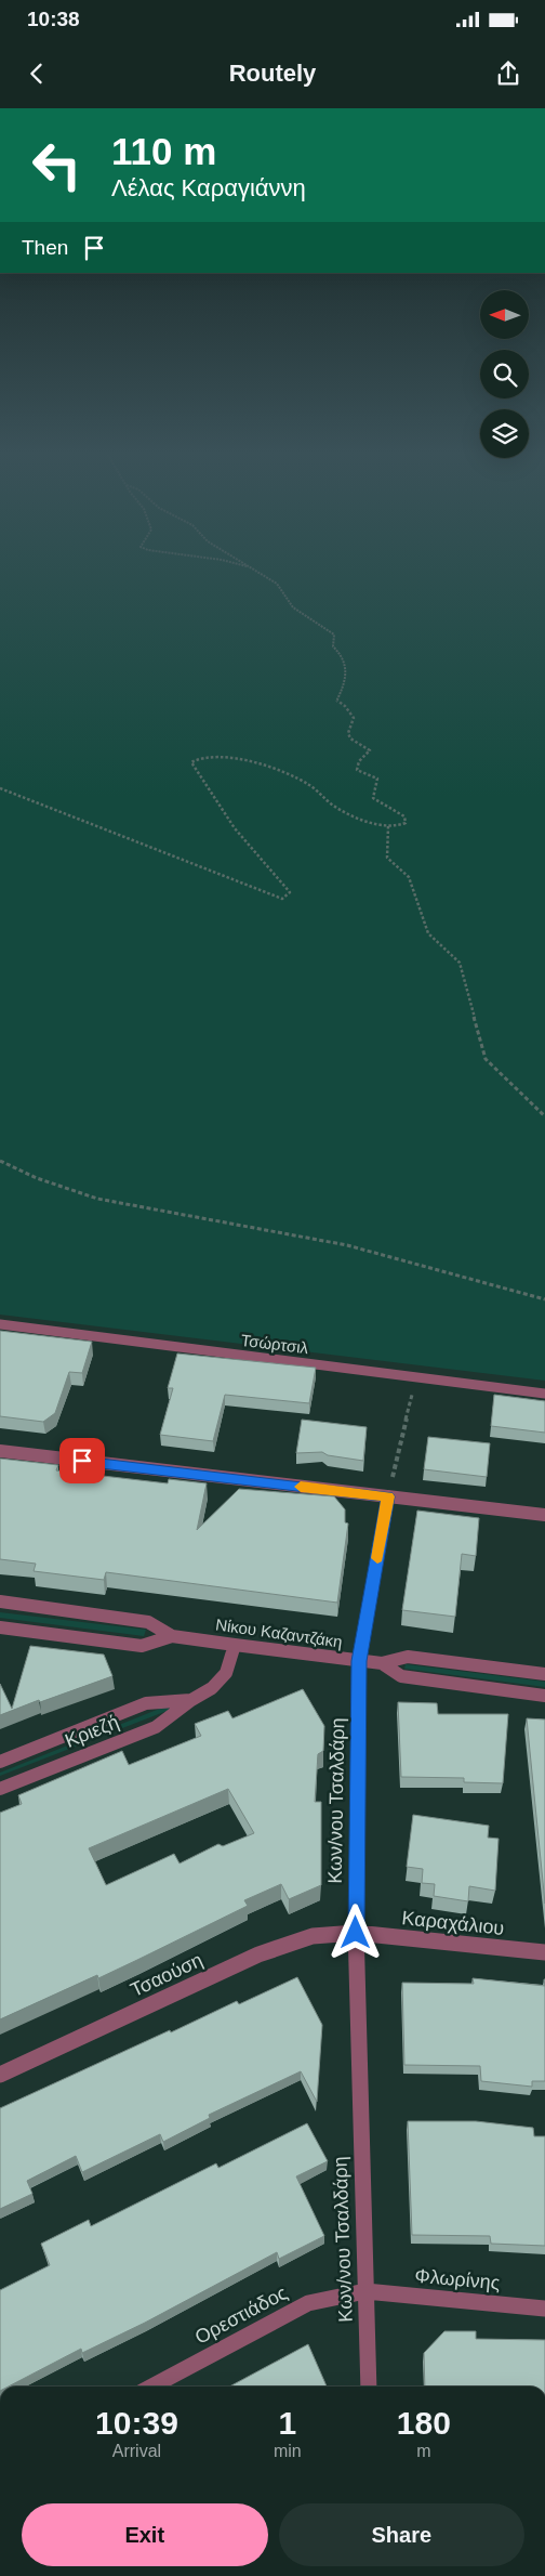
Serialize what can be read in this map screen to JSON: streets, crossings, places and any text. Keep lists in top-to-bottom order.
{
  "streets": {
    "street": [
      "Τσώρτσιλ",
      "Νίκου Καζαντζάκη",
      "Κριεζή",
      "Κων/νου Τσαλδάρη",
      "Καραχάλιου",
      "Τσαούση",
      "Φλωρίνης",
      "Ορεστιάδος"
    ]
  },
  "crossings": [
    ["Νίκου Καζαντζάκη", "Κριεζή"],
    ["Νίκου Καζαντζάκη", "Κων/νου Τσαλδάρη"],
    ["Κων/νου Τσαλδάρη", "Καραχάλιου"],
    ["Κων/νου Τσαλδάρη", "Τσαούση"],
    ["Κων/νου Τσαλδάρη", "Φλωρίνης"],
    ["Κων/νου Τσαλδάρη", "Ορεστιάδος"],
    ["Καραχάλιου", "Τσαούση"],
    ["Φλωρίνης", "Ορεστιάδος"]
  ],
  "north": "left",
  "page": {
    "status": "10:38",
    "header": "Routely",
    "turn": ["110 m", "Λέλας Καραγιάννη"],
    "then": "Then",
    "eta": [
      "10:39",
      "Arrival",
      "1",
      "min",
      "180",
      "m"
    ],
    "buttons": ["Exit", "Share"]
  }
}
